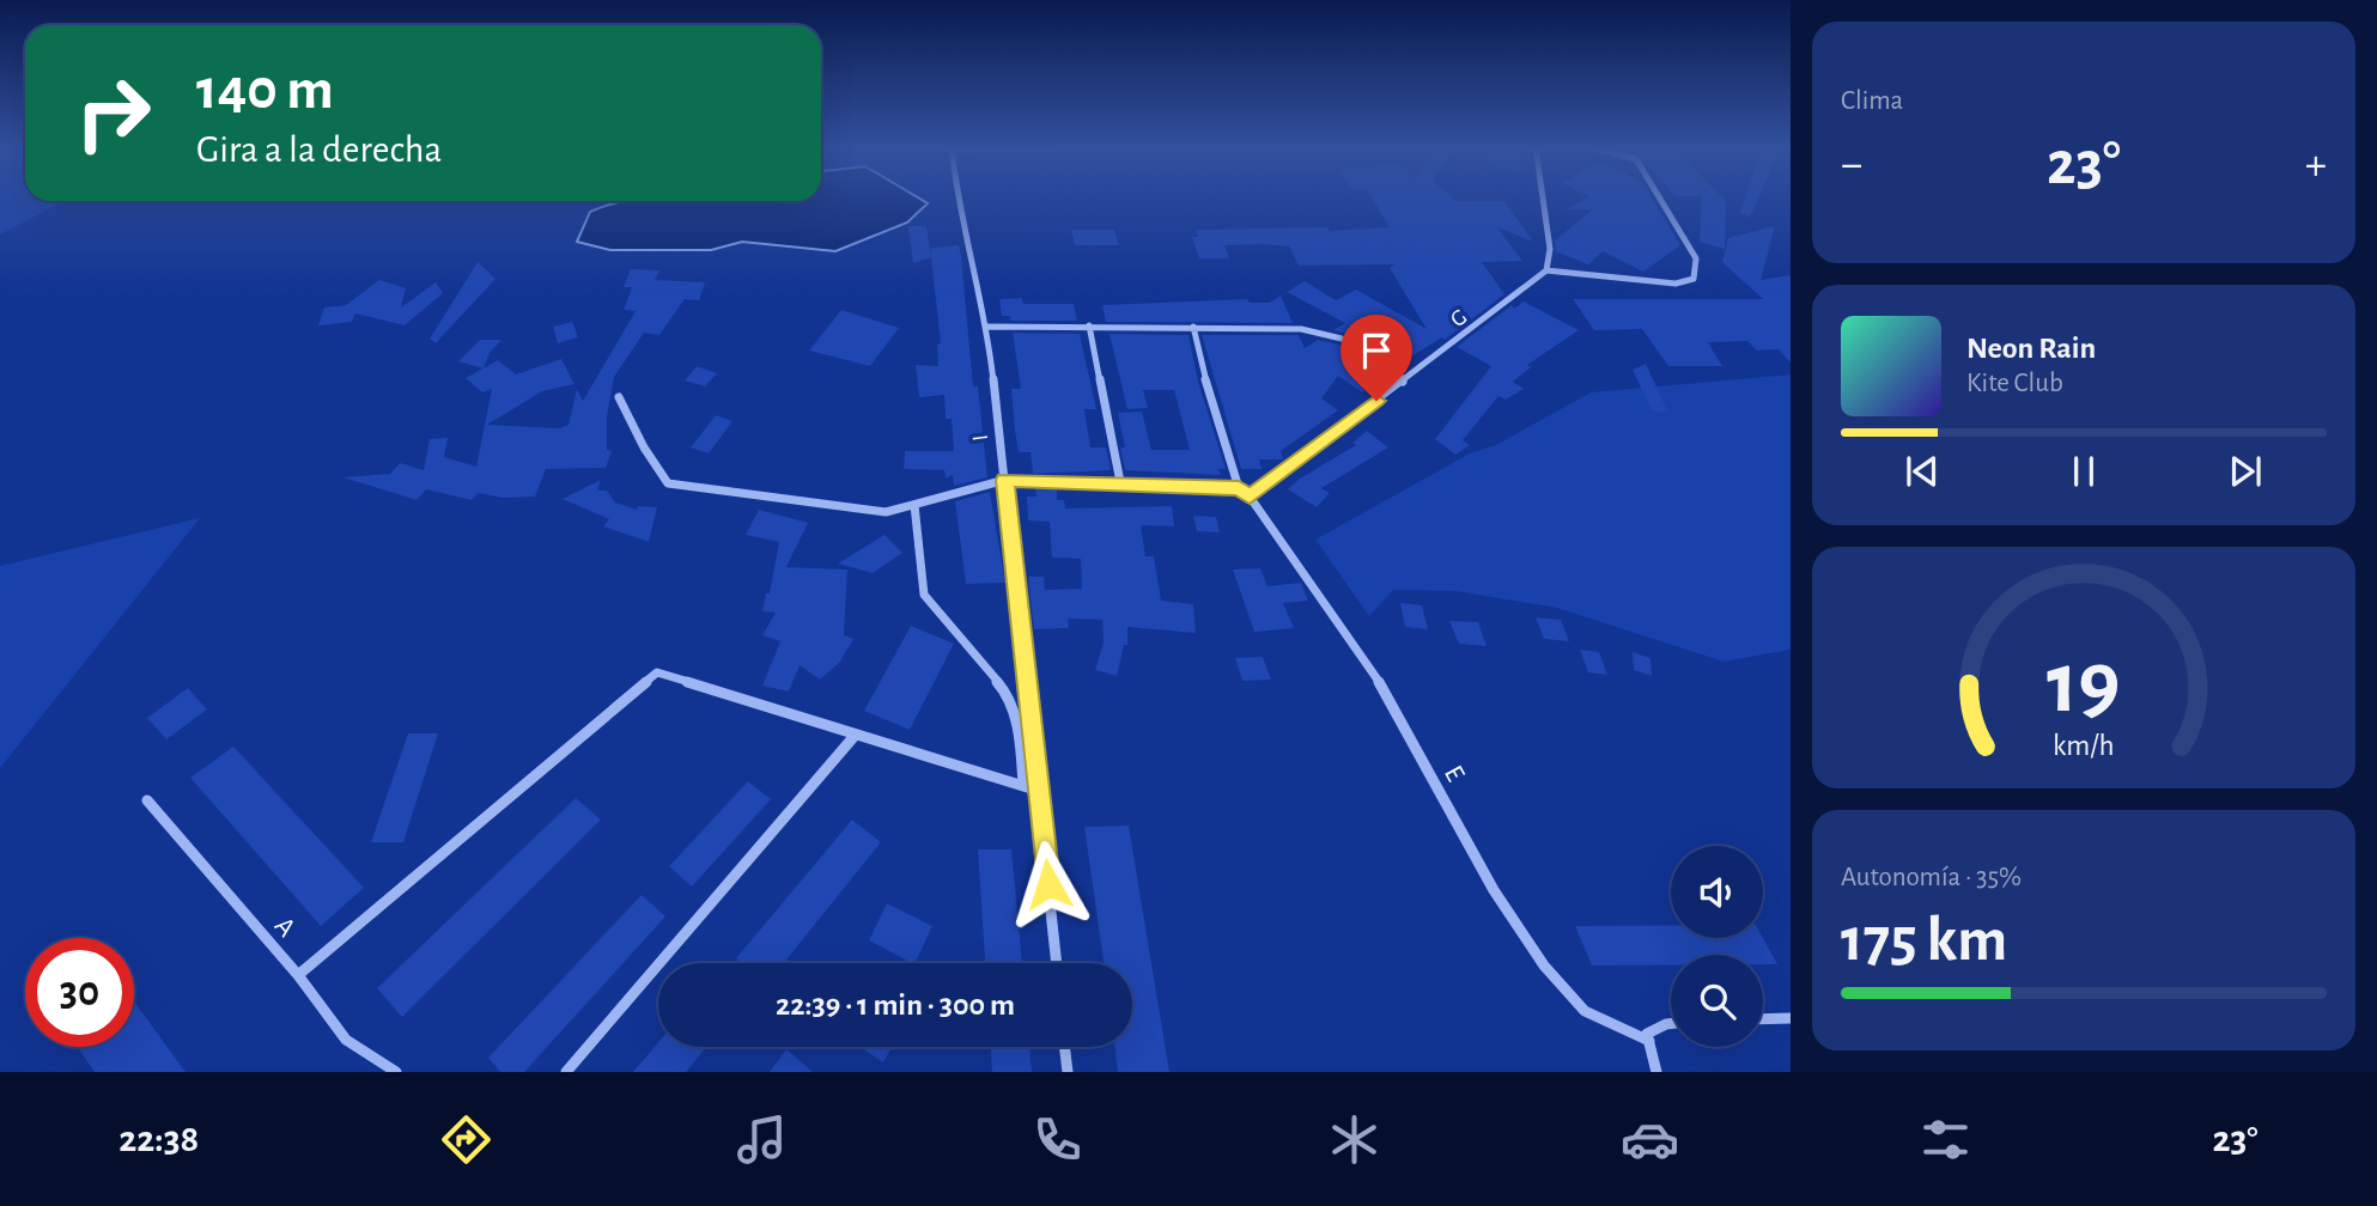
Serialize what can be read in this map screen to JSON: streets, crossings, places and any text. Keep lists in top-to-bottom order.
{
  "streets": {
    "street": [
      "G",
      "I",
      "E",
      "A"
    ]
  },
  "crossings": [
    ["G", "E"]
  ],
  "page": {
    "tile": [
      "Clima",
      ["Autonomía · 35%", "175 km"]
    ],
    "turn": ["140 m", "Gira a la derecha"],
    "heat": ["−", "23°", "+"],
    "song": ["Neon Rain", "Kite Club"],
    "limit": "30",
    "trip": "22:39 · 1 min · 300 m",
    "tabs": ["22:38", "23°"],
    "gauge": ["19", "km/h"]
  }
}
